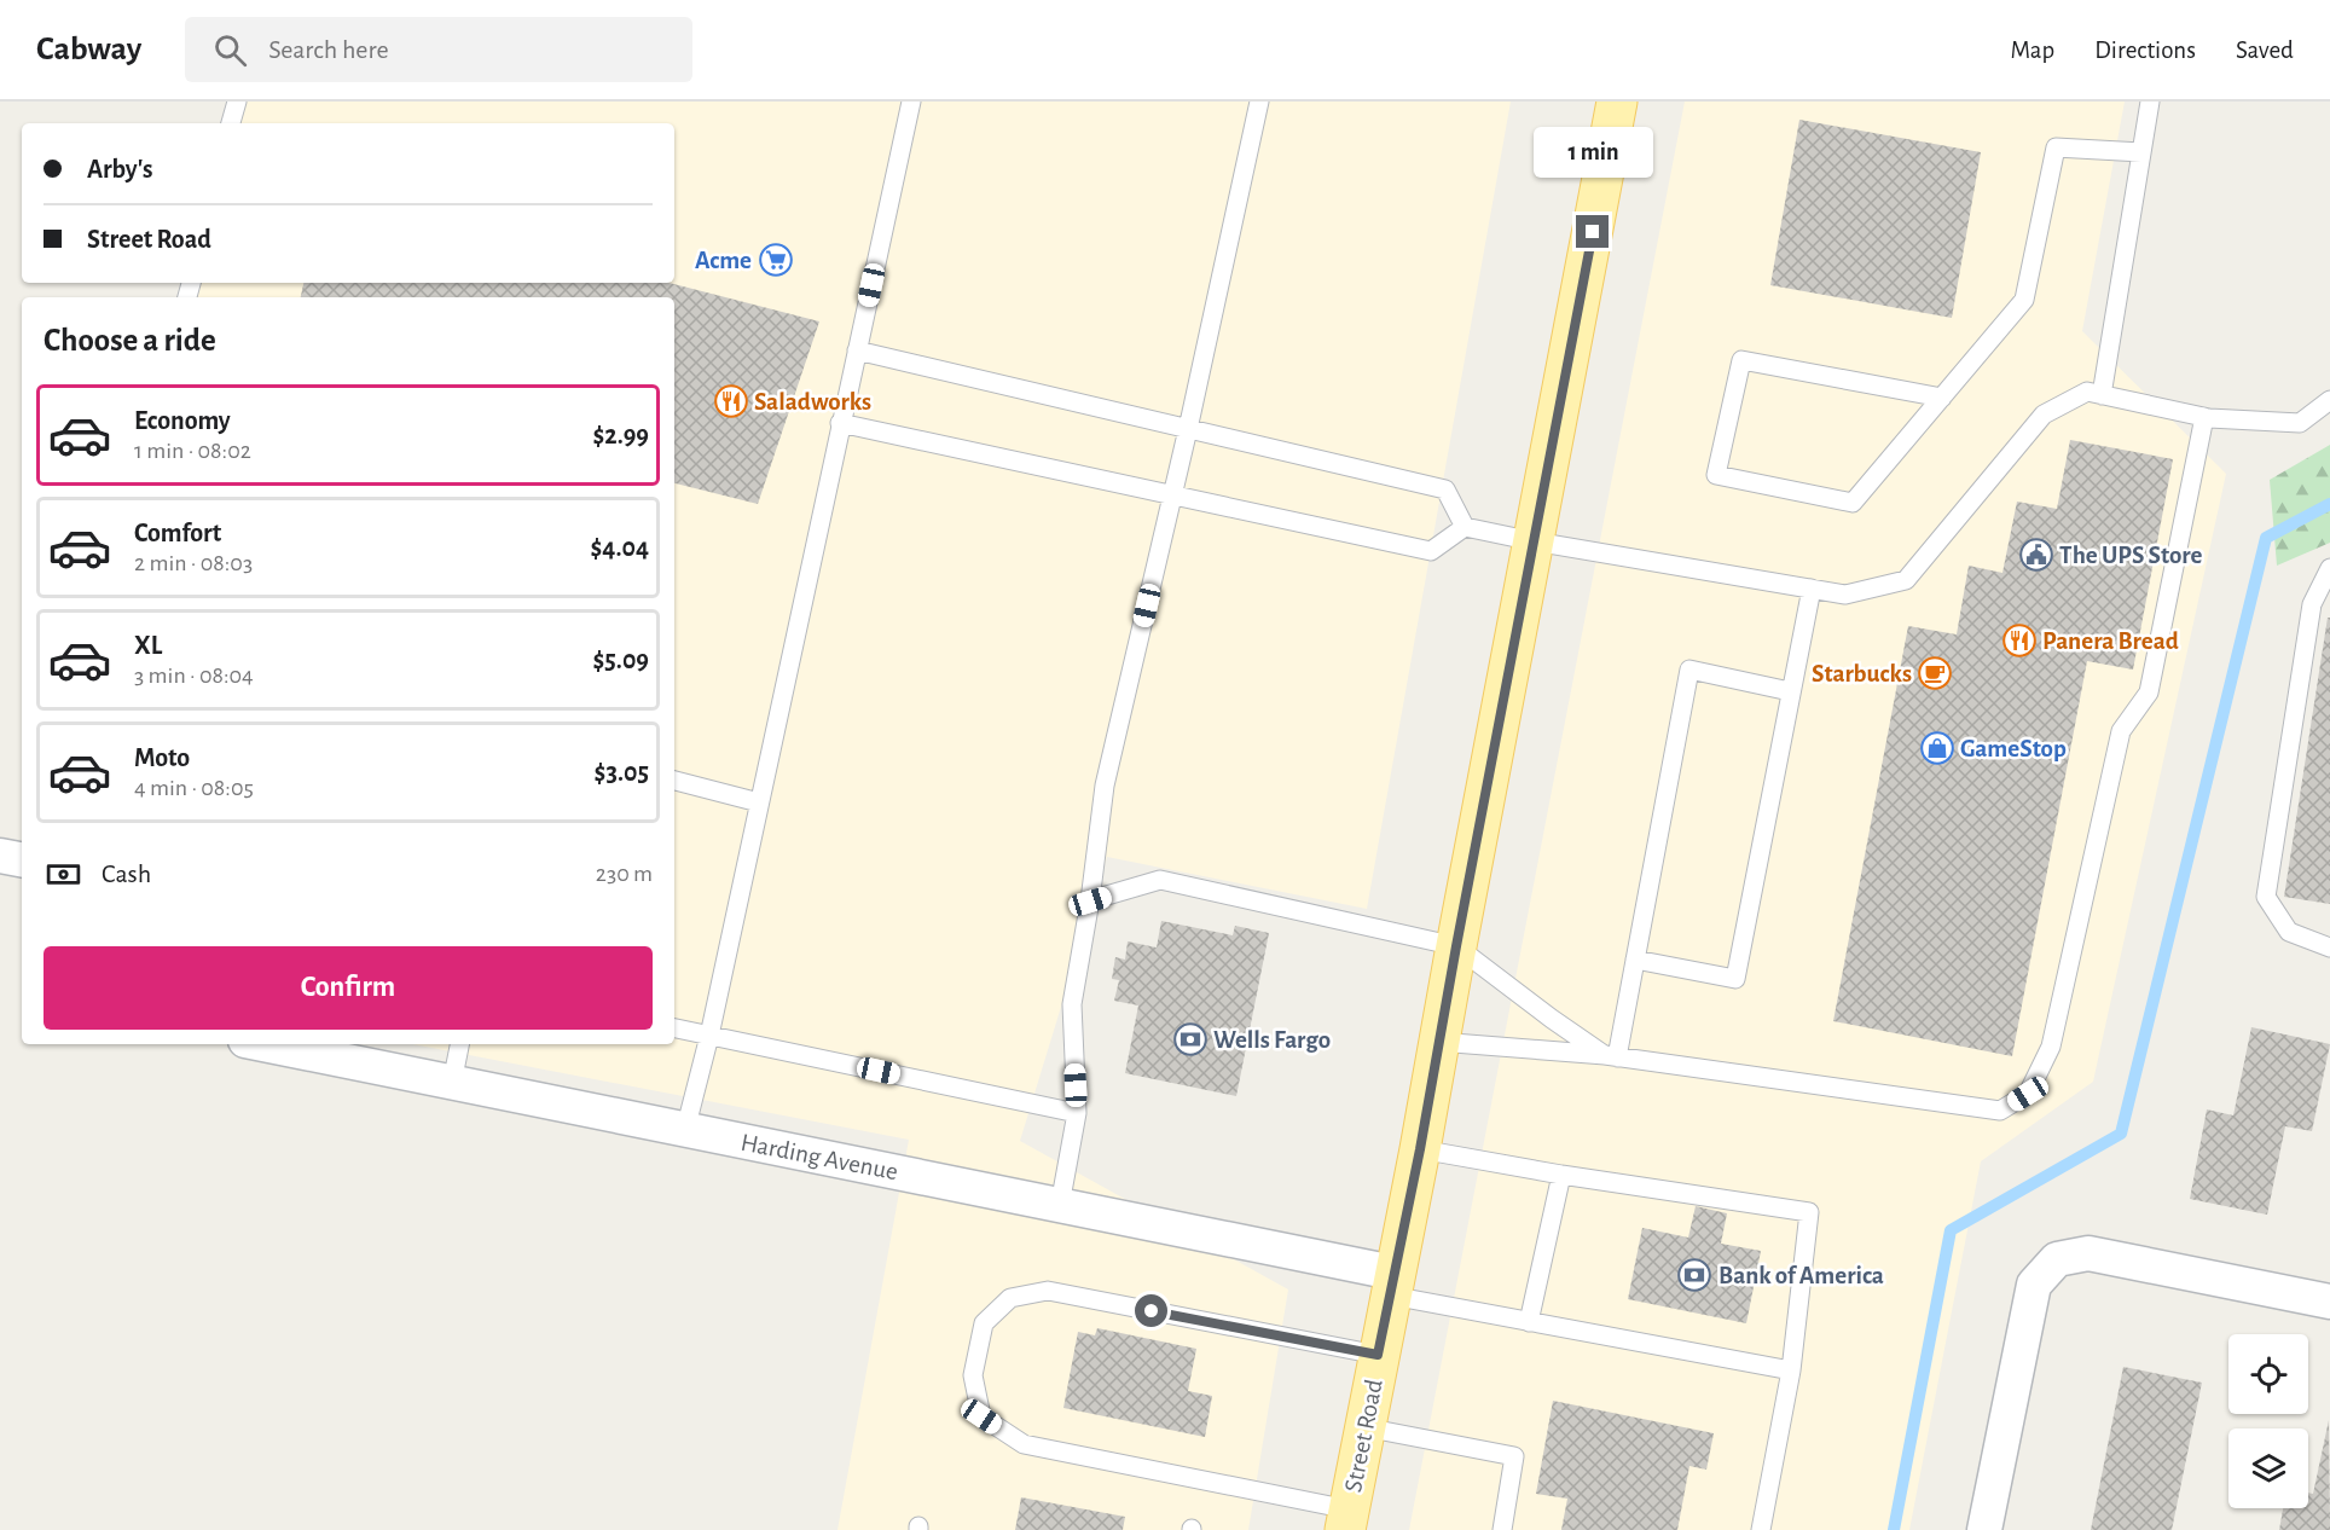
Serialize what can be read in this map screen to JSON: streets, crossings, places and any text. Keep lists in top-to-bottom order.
{
  "streets": {
    "main road": ["Street Road"],
    "street": ["Harding Avenue"]
  },
  "crossings": [
    ["Harding Avenue", "Street Road"]
  ],
  "places": {
    "supermarket": ["Acme"],
    "restaurant": ["Saladworks", "Panera Bread"],
    "public building": ["The UPS Store"],
    "cafe": ["Starbucks"],
    "shop": ["GameStop"],
    "bank": ["Wells Fargo", "Bank of America"]
  },
  "page": {
    "header": "Cabway",
    "search": "Search here",
    "nav": ["Map", "Directions", "Saved"],
    "banner": ["Arby's", "Street Road"],
    "bubble": "1 min",
    "heading": "Choose a ride",
    "list": [
      {
        "name": "Economy",
        "note": "1 min · 08:02",
        "value": "$2.99"
      },
      {
        "name": "Comfort",
        "note": "2 min · 08:03",
        "value": "$4.04"
      },
      {
        "name": "XL",
        "note": "3 min · 08:04",
        "value": "$5.09"
      },
      {
        "name": "Moto",
        "note": "4 min · 08:05",
        "value": "$3.05"
      }
    ],
    "pay": ["Cash", "230 m"],
    "buttons": "Confirm"
  }
}
